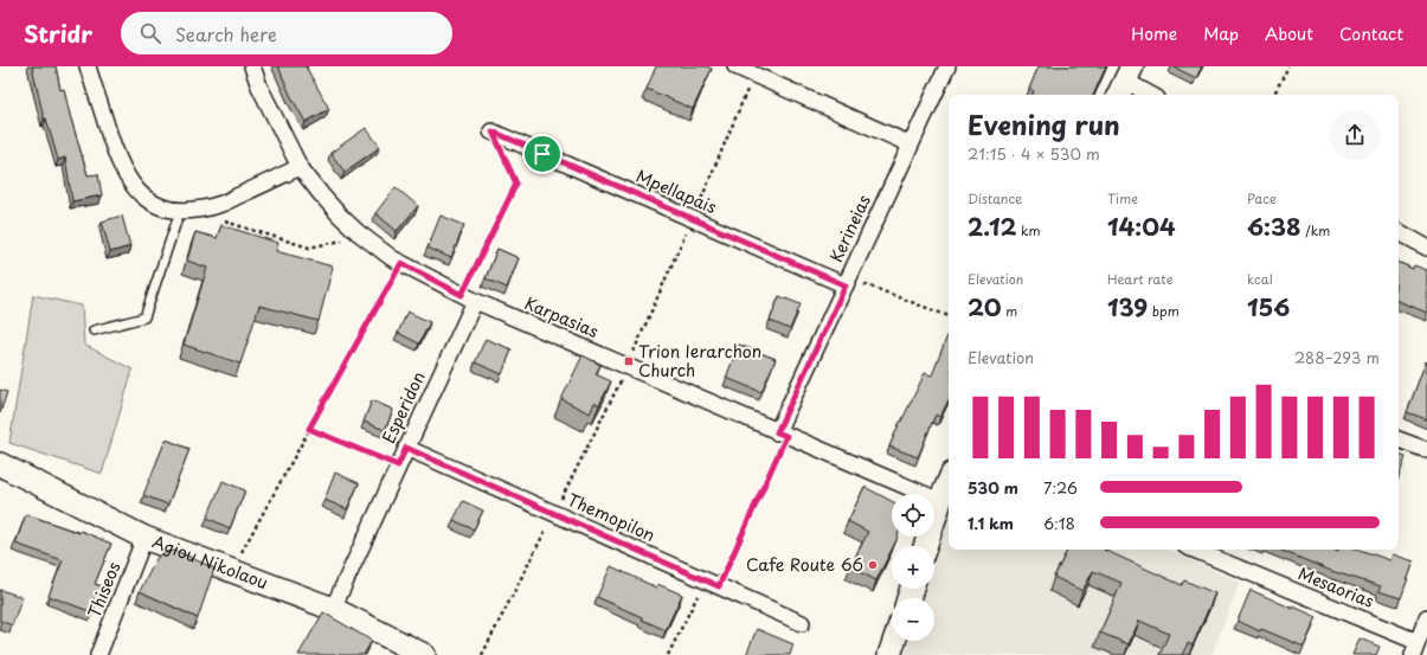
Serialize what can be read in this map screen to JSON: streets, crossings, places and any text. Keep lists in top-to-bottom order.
{
  "streets": {
    "street": [
      "Mpellapais",
      "Kerineias",
      "Karpasias",
      "Esperidon",
      "Themopilon",
      "Agiou Nikolaou",
      "Mesaorias",
      "Thiseos"
    ]
  },
  "crossings": [
    ["Mpellapais", "Kerineias"],
    ["Kerineias", "Karpasias"],
    ["Karpasias", "Esperidon"],
    ["Esperidon", "Themopilon"],
    ["Esperidon", "Agiou Nikolaou"],
    ["Agiou Nikolaou", "Thiseos"]
  ],
  "places": {
    "transit": ["Trion Ierarchon Church"],
    "other": ["Cafe Route 66"]
  },
  "page": {
    "header": "Stridr",
    "search": "Search here",
    "nav": [
      "Home",
      "Map",
      "About",
      "Contact"
    ],
    "heading": ["Evening run", "21:15 · 4 × 530 m"],
    "stats": [
      ["Distance", "2.12 km"],
      ["Time", "14:04"],
      ["Pace", "6:38 /km"],
      ["Elevation", "20 m"],
      ["Heart rate", "139 bpm"],
      ["kcal", "156"]
    ],
    "chart": ["Elevation", "288–293 m"],
    "list": [
      {
        "name": "530 m",
        "note": "7:26"
      },
      {
        "name": "1.1 km",
        "note": "6:18"
      }
    ],
    "map_buttons": ["+", "−"]
  }
}
